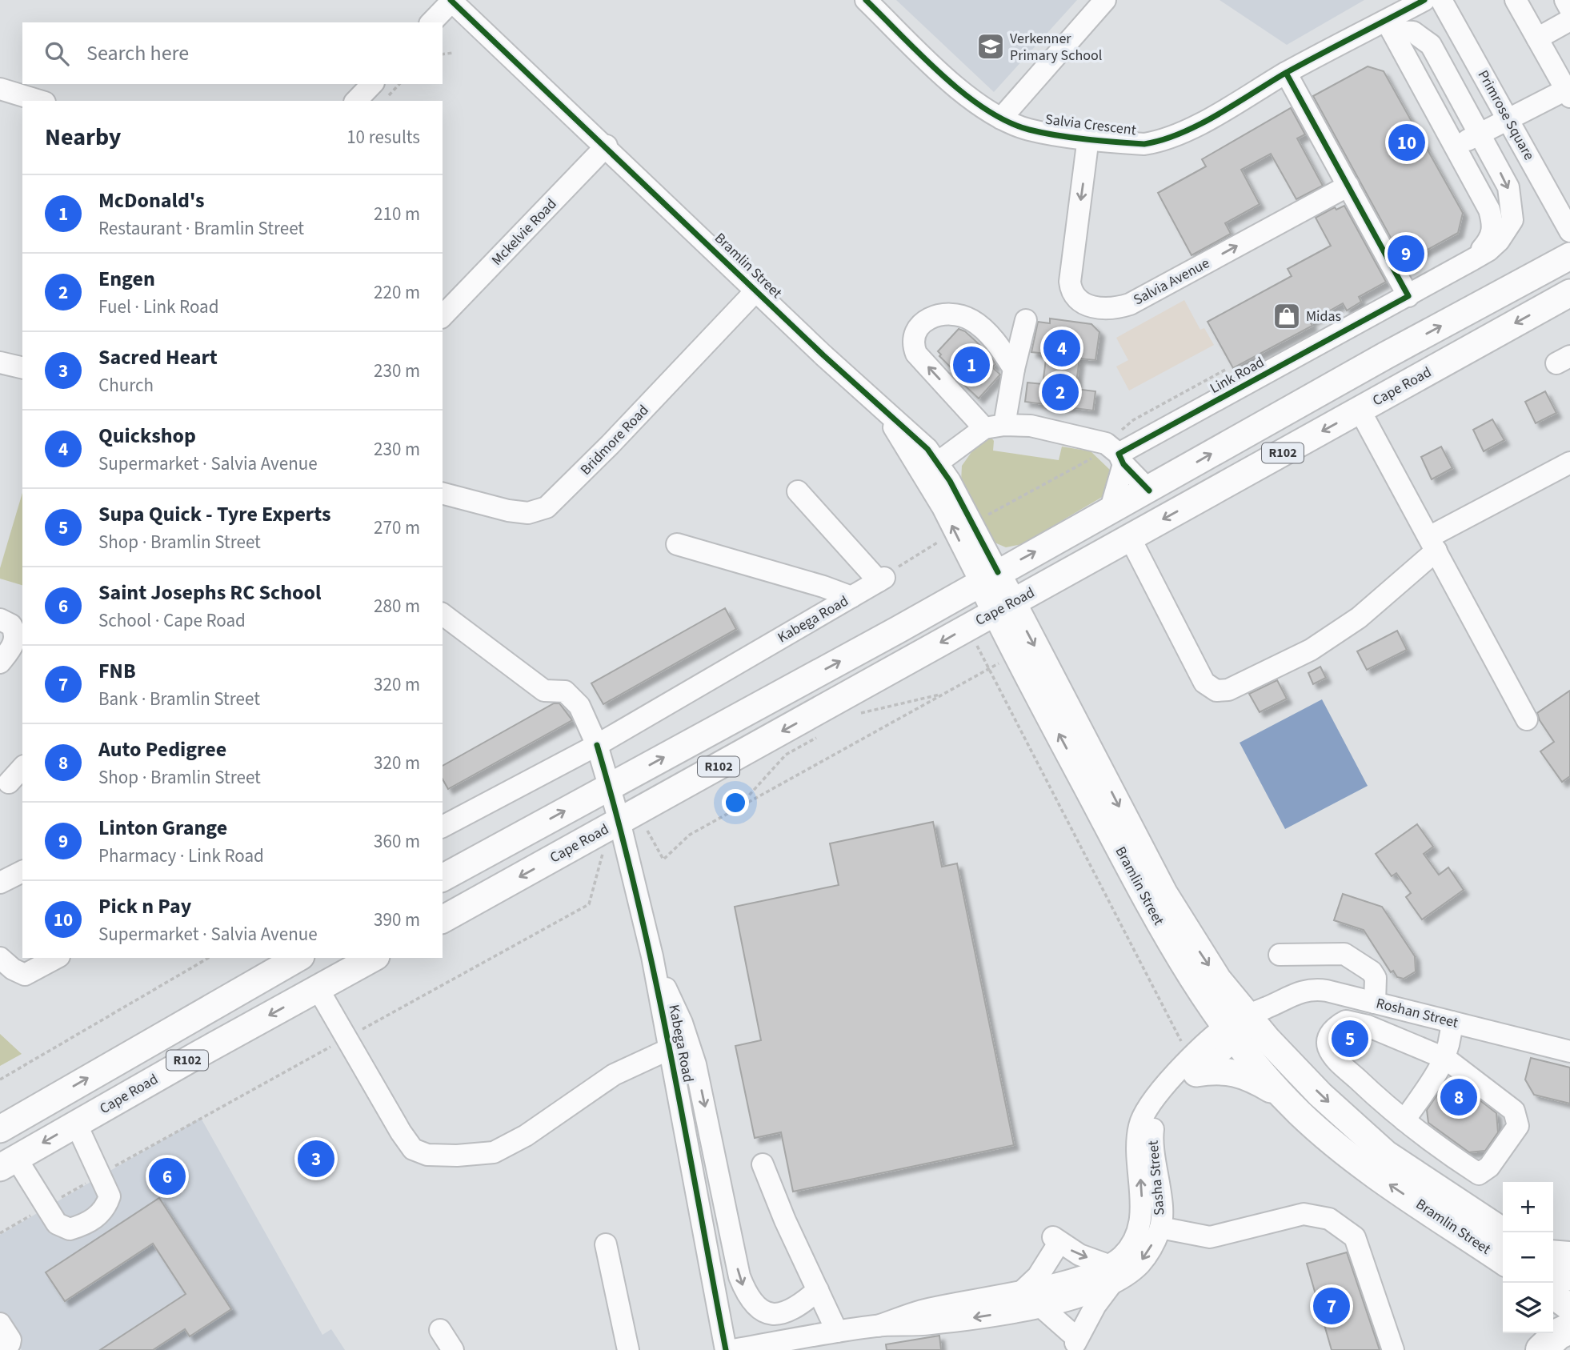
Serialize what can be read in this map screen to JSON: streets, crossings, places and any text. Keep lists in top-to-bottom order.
{
  "streets": {
    "main road": ["Bramlin Street", "Cape Road", "R102"],
    "street": [
      "Primrose Square",
      "Salvia Crescent",
      "Mckelvie Road",
      "Salvia Avenue",
      "Link Road",
      "Bridmore Road",
      "Kabega Road",
      "Roshan Street",
      "Sasha Street"
    ]
  },
  "crossings": [
    ["Salvia Crescent", "Salvia Avenue"],
    ["Salvia Crescent", "Link Road"],
    ["Mckelvie Road", "Bramlin Street"],
    ["Bramlin Street", "Cape Road"],
    ["Bramlin Street", "Bridmore Road"],
    ["Bramlin Street", "R102"],
    ["Bramlin Street", "Roshan Street"],
    ["Bramlin Street", "Sasha Street"],
    ["Cape Road", "Kabega Road"],
    ["R102", "Kabega Road"],
    ["Roshan Street", "Sasha Street"]
  ],
  "places": {
    "school or university": ["Verkenner Primary School"],
    "shop": ["Midas"]
  },
  "page": {
    "search": "Search here",
    "heading": ["Nearby", "10 results"],
    "pins": [
      "10",
      "9",
      "4",
      "1",
      "2",
      "5",
      "8",
      "3",
      "6",
      "7"
    ],
    "list": [
      {
        "mark": "1",
        "name": "McDonald's",
        "note": "Restaurant · Bramlin Street",
        "value": "210 m"
      },
      {
        "mark": "2",
        "name": "Engen",
        "note": "Fuel · Link Road",
        "value": "220 m"
      },
      {
        "mark": "3",
        "name": "Sacred Heart",
        "note": "Church",
        "value": "230 m"
      },
      {
        "mark": "4",
        "name": "Quickshop",
        "note": "Supermarket · Salvia Avenue",
        "value": "230 m"
      },
      {
        "mark": "5",
        "name": "Supa Quick - Tyre Experts",
        "note": "Shop · Bramlin Street",
        "value": "270 m"
      },
      {
        "mark": "6",
        "name": "Saint Josephs RC School",
        "note": "School · Cape Road",
        "value": "280 m"
      },
      {
        "mark": "7",
        "name": "FNB",
        "note": "Bank · Bramlin Street",
        "value": "320 m"
      },
      {
        "mark": "8",
        "name": "Auto Pedigree",
        "note": "Shop · Bramlin Street",
        "value": "320 m"
      },
      {
        "mark": "9",
        "name": "Linton Grange",
        "note": "Pharmacy · Link Road",
        "value": "360 m"
      },
      {
        "mark": "10",
        "name": "Pick n Pay",
        "note": "Supermarket · Salvia Avenue",
        "value": "390 m"
      }
    ],
    "map_buttons": ["+", "−"]
  }
}
